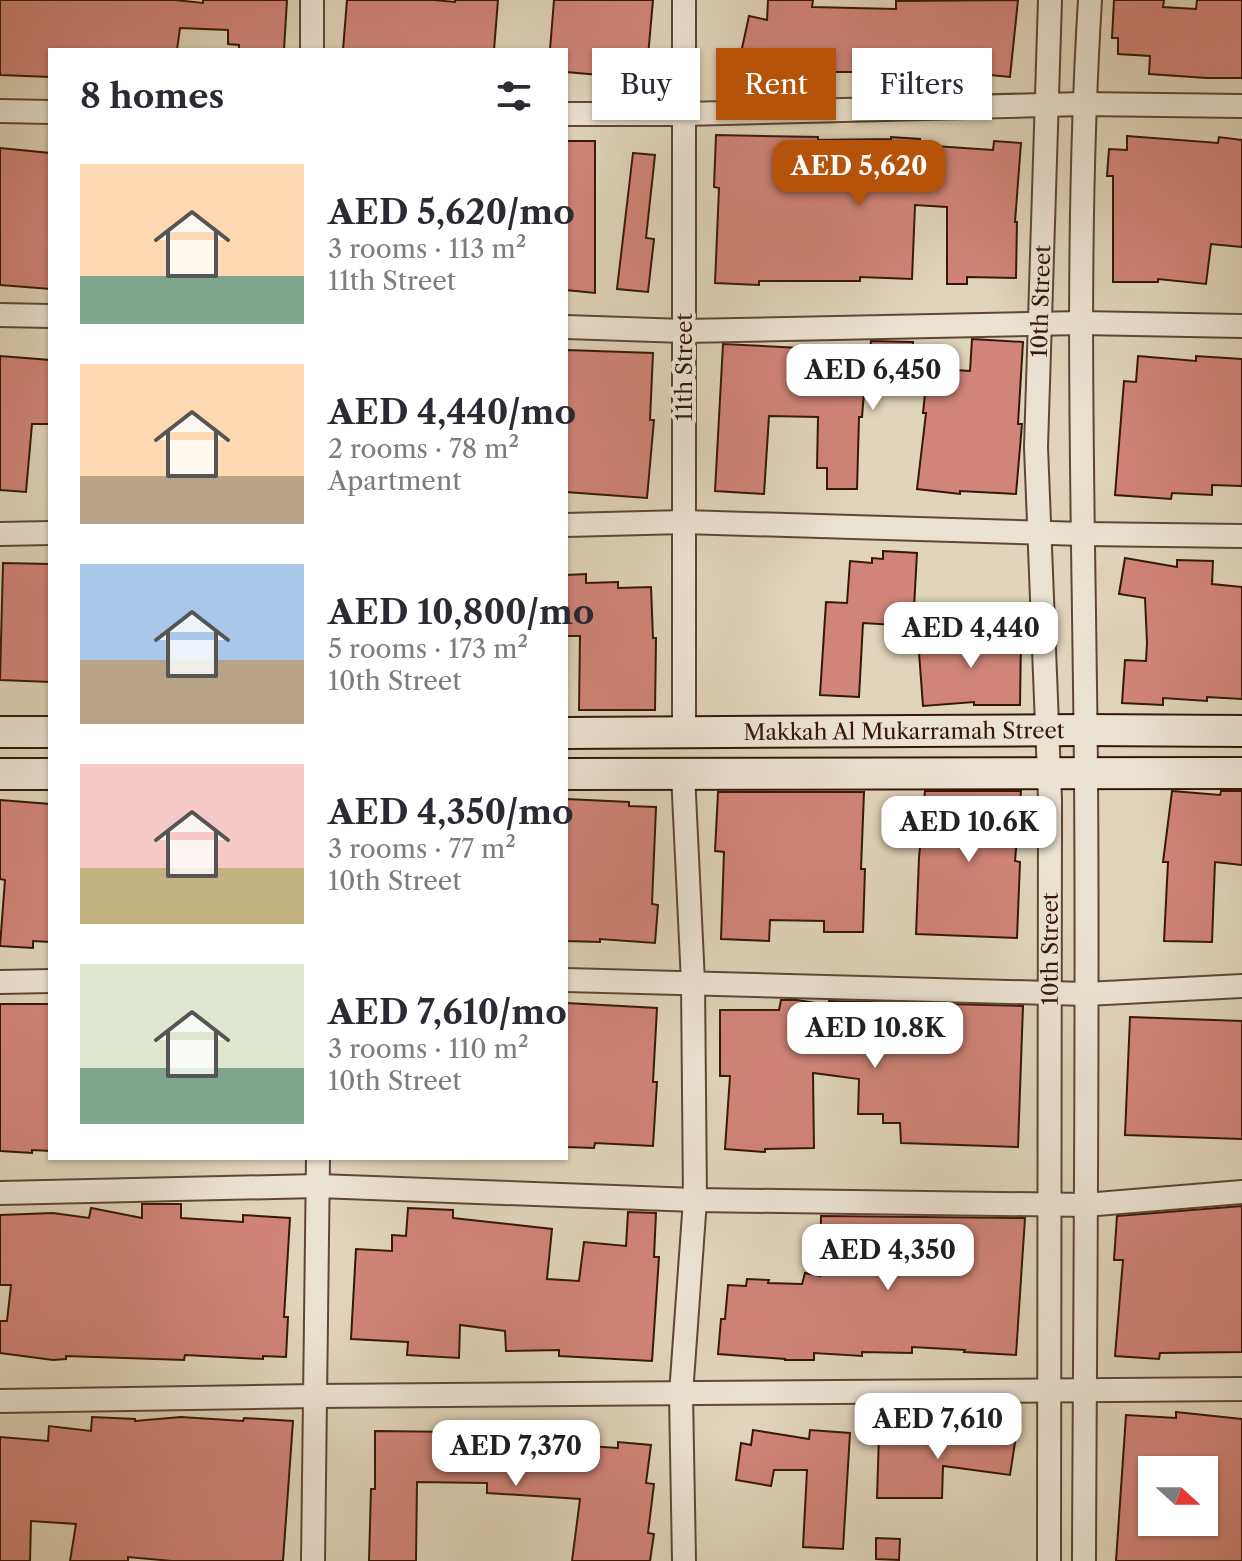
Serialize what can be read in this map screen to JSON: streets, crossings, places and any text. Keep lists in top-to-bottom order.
{
  "streets": {
    "main road": ["Makkah Al Mukarramah Street"],
    "street": ["10th Street", "11th Street"]
  },
  "crossings": [
    ["10th Street", "Makkah Al Mukarramah Street"],
    ["11th Street", "Makkah Al Mukarramah Street"]
  ],
  "north": "right",
  "page": {
    "chip": ["Buy", "Rent", "Filters"],
    "heading": "8 homes",
    "price": [
      "AED 5,620",
      "AED 6,450",
      "AED 4,440",
      "AED 10.6K",
      "AED 10.8K",
      "AED 4,350",
      "AED 7,610",
      "AED 7,370"
    ],
    "list": [
      {
        "name": "AED 5,620/mo",
        "note": "3 rooms · 113 m² · 11th Street"
      },
      {
        "name": "AED 4,440/mo",
        "note": "2 rooms · 78 m² · Apartment"
      },
      {
        "name": "AED 10,800/mo",
        "note": "5 rooms · 173 m² · 10th Street"
      },
      {
        "name": "AED 4,350/mo",
        "note": "3 rooms · 77 m² · 10th Street"
      },
      {
        "name": "AED 7,610/mo",
        "note": "3 rooms · 110 m² · 10th Street"
      }
    ]
  }
}
